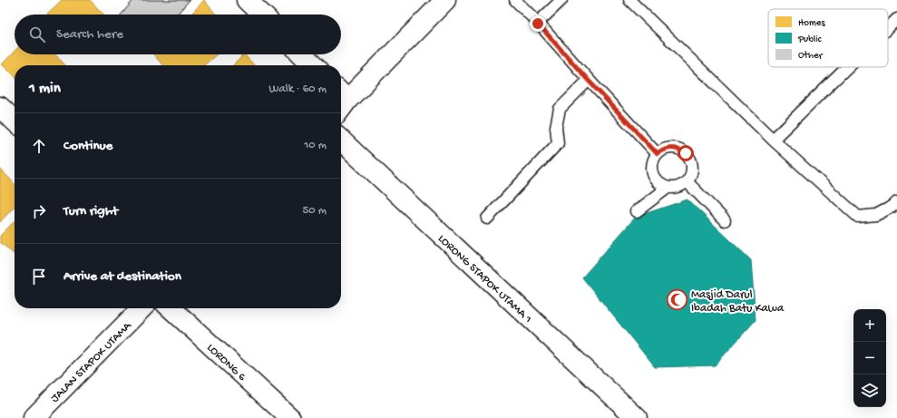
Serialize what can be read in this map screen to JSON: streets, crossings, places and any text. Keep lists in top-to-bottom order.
{
  "streets": {
    "street": ["LORONG STAPOK UTAMA 1", "JALAN STAPOK UTAMA", "LORONG 6"]
  },
  "places": {
    "mosque": ["Masjid Darul Ibadah Batu Kawa"]
  },
  "legend": ["Homes", "Public", "Other"],
  "page": {
    "search": "Search here",
    "heading": ["1 min", "Walk · 60 m"],
    "list": [
      ["Continue", "10 m"],
      ["Turn right", "50 m"],
      "Arrive at destination"
    ],
    "map_buttons": ["+", "−"]
  }
}
